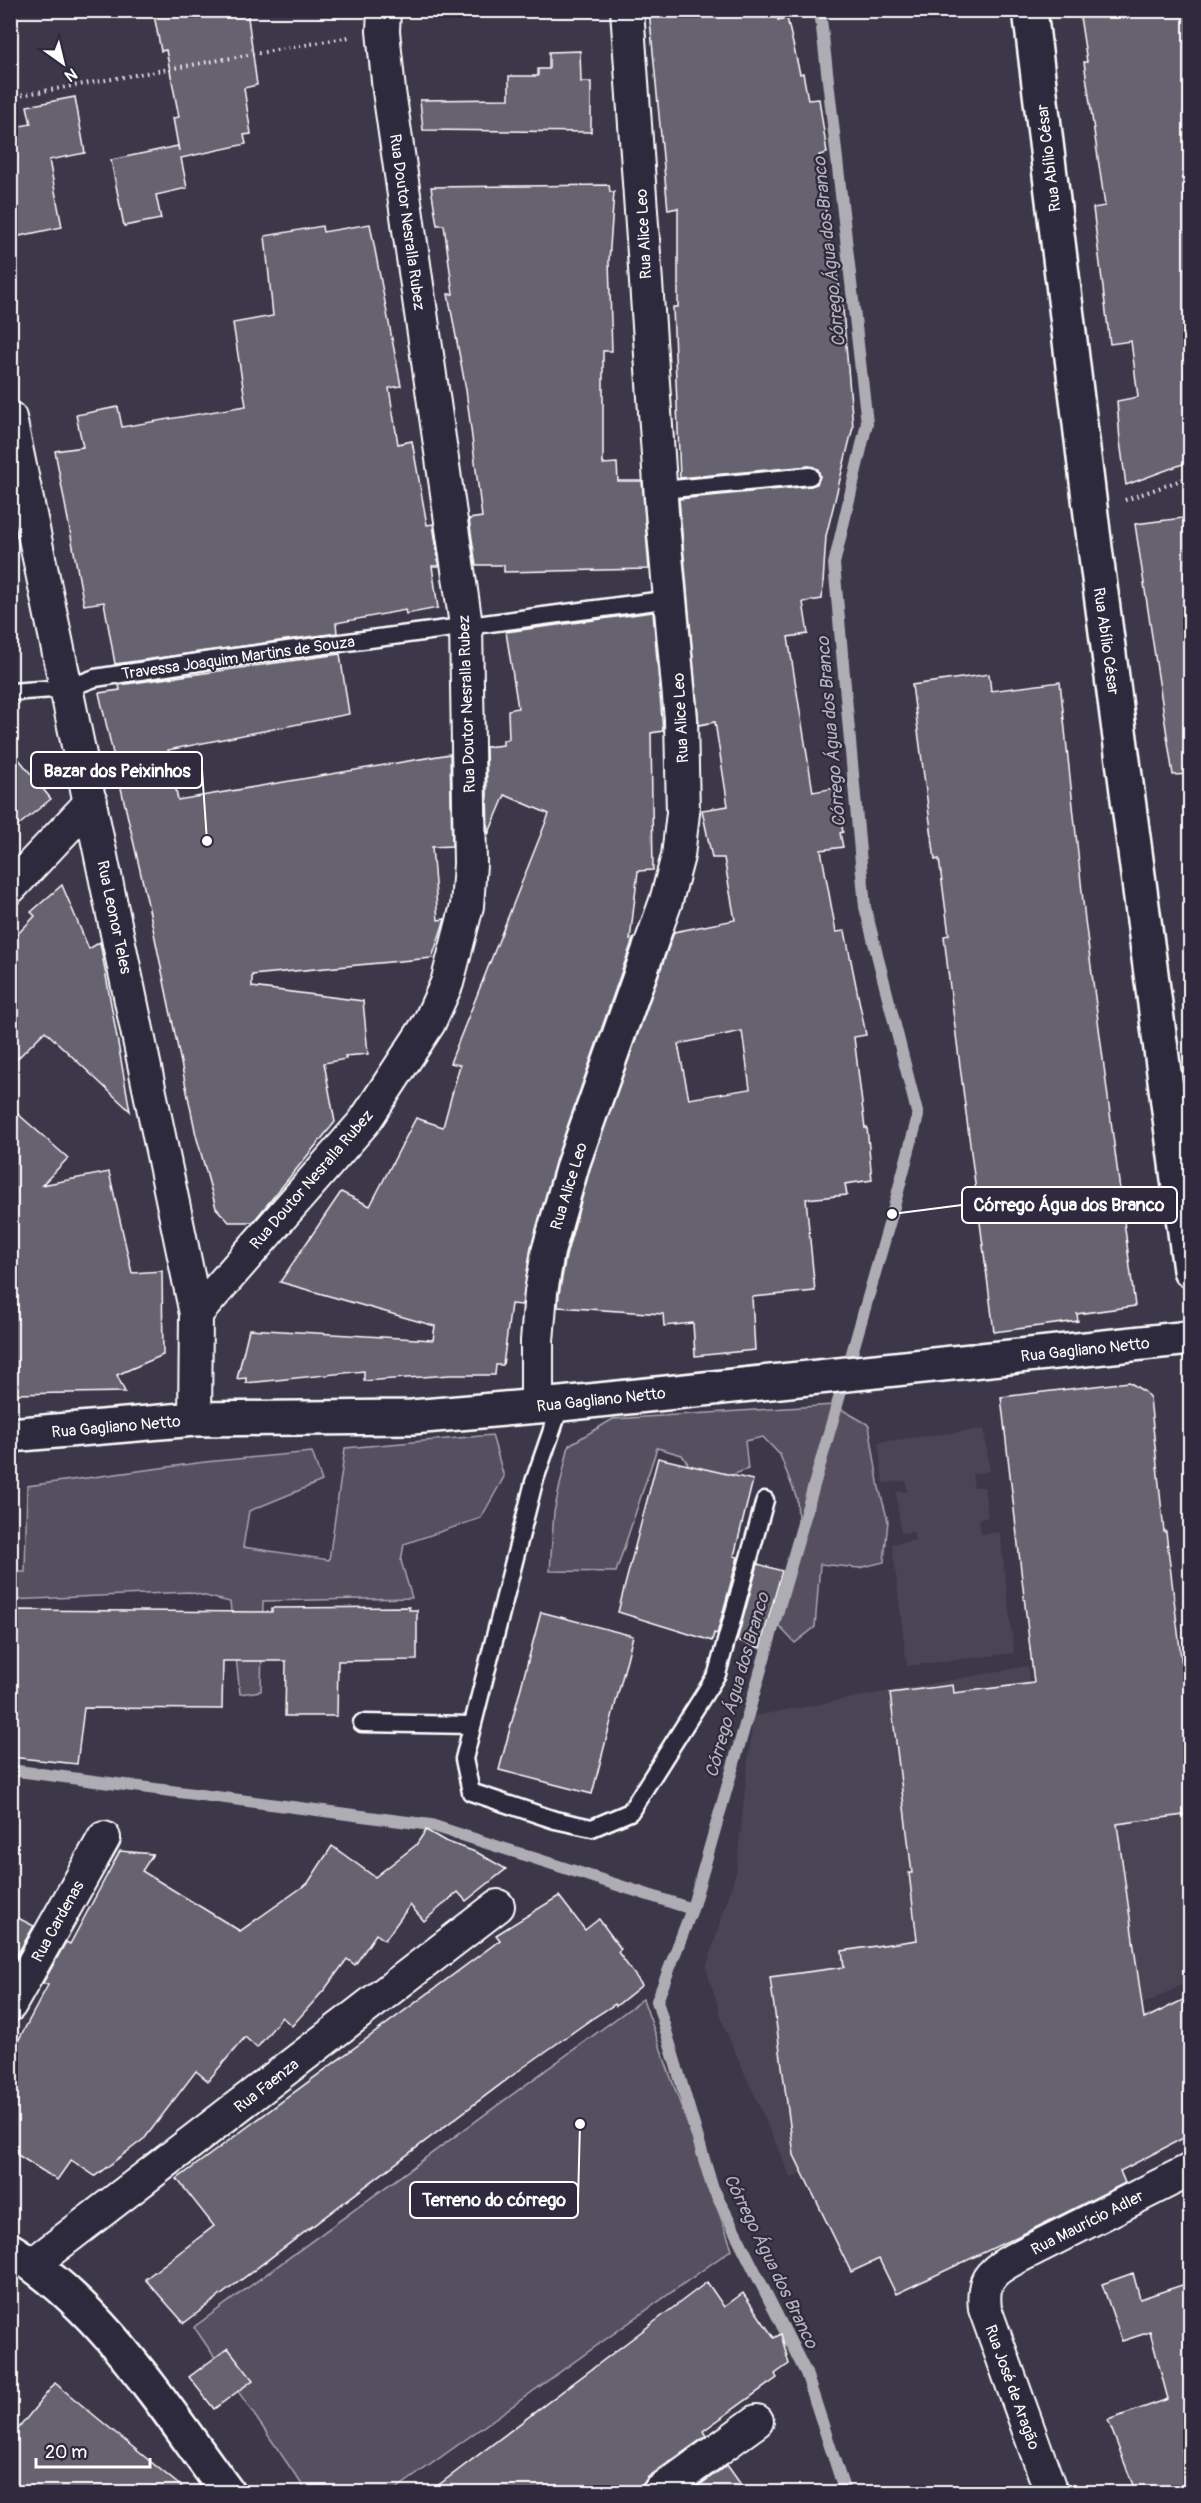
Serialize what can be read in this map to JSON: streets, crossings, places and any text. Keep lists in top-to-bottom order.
{
  "streets": {
    "street": [
      "Rua Abílio César",
      "Rua Doutor Nesralla Rubez",
      "Rua Alice Leo",
      "Rua Leonor Teles",
      "Rua Gagliano Netto",
      "Rua Cardenas",
      "Rua Faenza",
      "Rua Maurício Adler",
      "Rua José de Aragão"
    ],
    "lane": ["Travessa Joaquim Martins de Souza"]
  },
  "crossings": [
    ["Rua Doutor Nesralla Rubez", "Travessa Joaquim Martins de Souza"],
    ["Rua Doutor Nesralla Rubez", "Rua Leonor Teles"],
    ["Rua Alice Leo", "Travessa Joaquim Martins de Souza"],
    ["Rua Alice Leo", "Rua Gagliano Netto"],
    ["Travessa Joaquim Martins de Souza", "Rua Leonor Teles"],
    ["Rua Leonor Teles", "Rua Gagliano Netto"],
    ["Rua Maurício Adler", "Rua José de Aragão"]
  ],
  "water": ["Córrego Água dos Branco"],
  "places": ["Bazar dos Peixinhos", "Córrego Água dos Branco", "Terreno do córrego"],
  "scale_bar": "20 m",
  "north": "bottom right"
}
